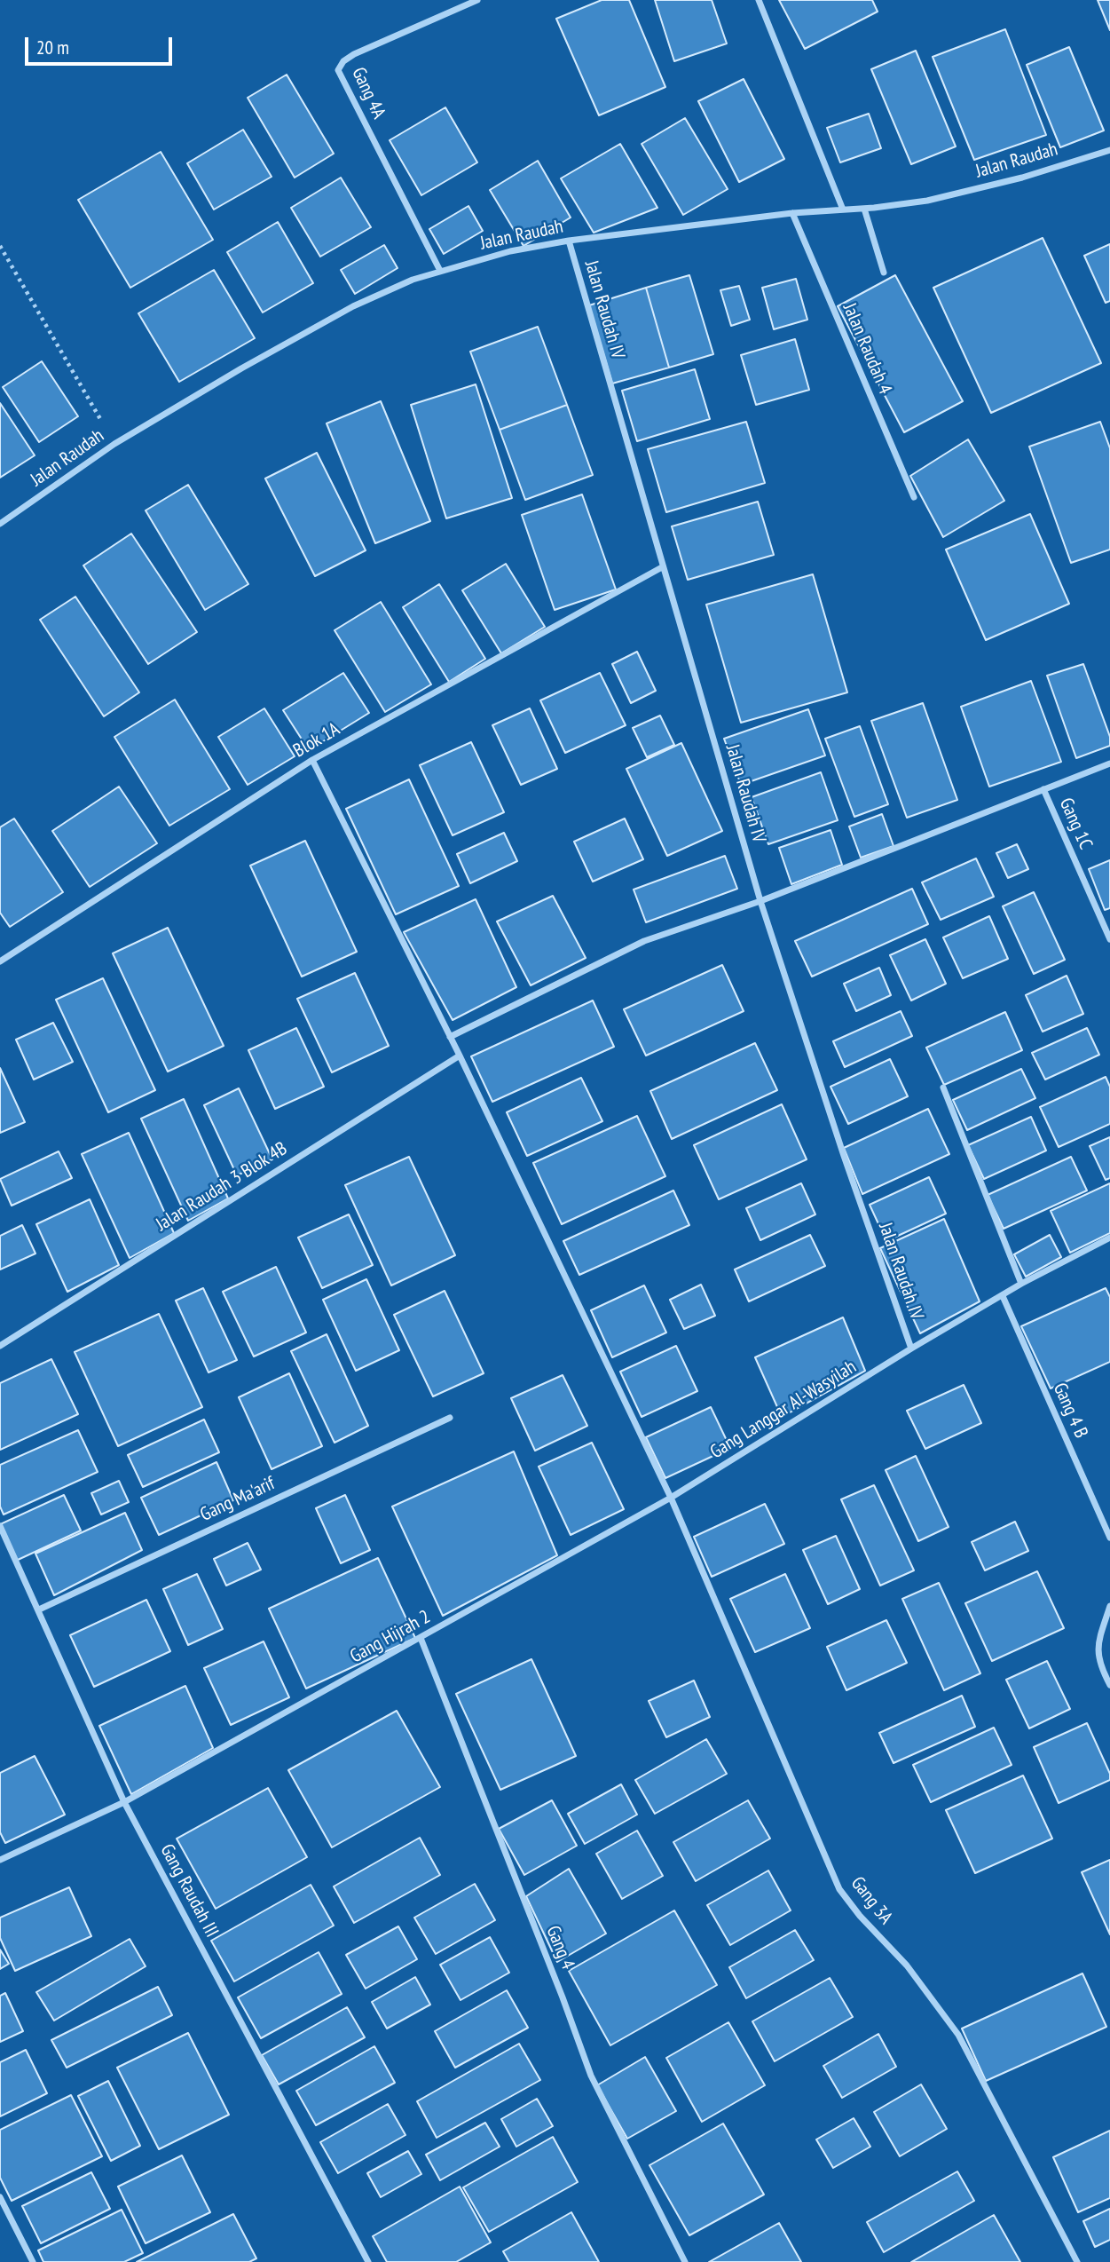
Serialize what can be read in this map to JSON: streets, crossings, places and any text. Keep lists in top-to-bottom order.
{
  "streets": {
    "street": [
      "Gang 4A",
      "Jalan Raudah",
      "Jalan Raudah IV",
      "Jalan Raudah 4",
      "Blok 1A",
      "Gang 1C",
      "Jalan Raudah 3 Blok 4B",
      "Gang Langgar Al-Wasyilah",
      "Gang 4 B",
      "Gang Ma'arif",
      "Gang Hijrah 2",
      "Gang Raudah III",
      "Gang 3A",
      "Gang 4"
    ]
  },
  "crossings": [
    ["Gang 4A", "Jalan Raudah"],
    ["Jalan Raudah", "Jalan Raudah IV"],
    ["Jalan Raudah", "Jalan Raudah 4"],
    ["Jalan Raudah IV", "Blok 1A"],
    ["Jalan Raudah IV", "Gang Langgar Al-Wasyilah"],
    ["Blok 1A", "Gang 3A"],
    ["Jalan Raudah 3 Blok 4B", "Gang 3A"],
    ["Gang Langgar Al-Wasyilah", "Gang 4 B"],
    ["Gang Langgar Al-Wasyilah", "Gang Hijrah 2"],
    ["Gang Langgar Al-Wasyilah", "Gang 3A"],
    ["Gang Ma'arif", "Gang Raudah III"],
    ["Gang Hijrah 2", "Gang Raudah III"],
    ["Gang Hijrah 2", "Gang 3A"],
    ["Gang Hijrah 2", "Gang 4"]
  ],
  "scale_bar": "20 m"
}
